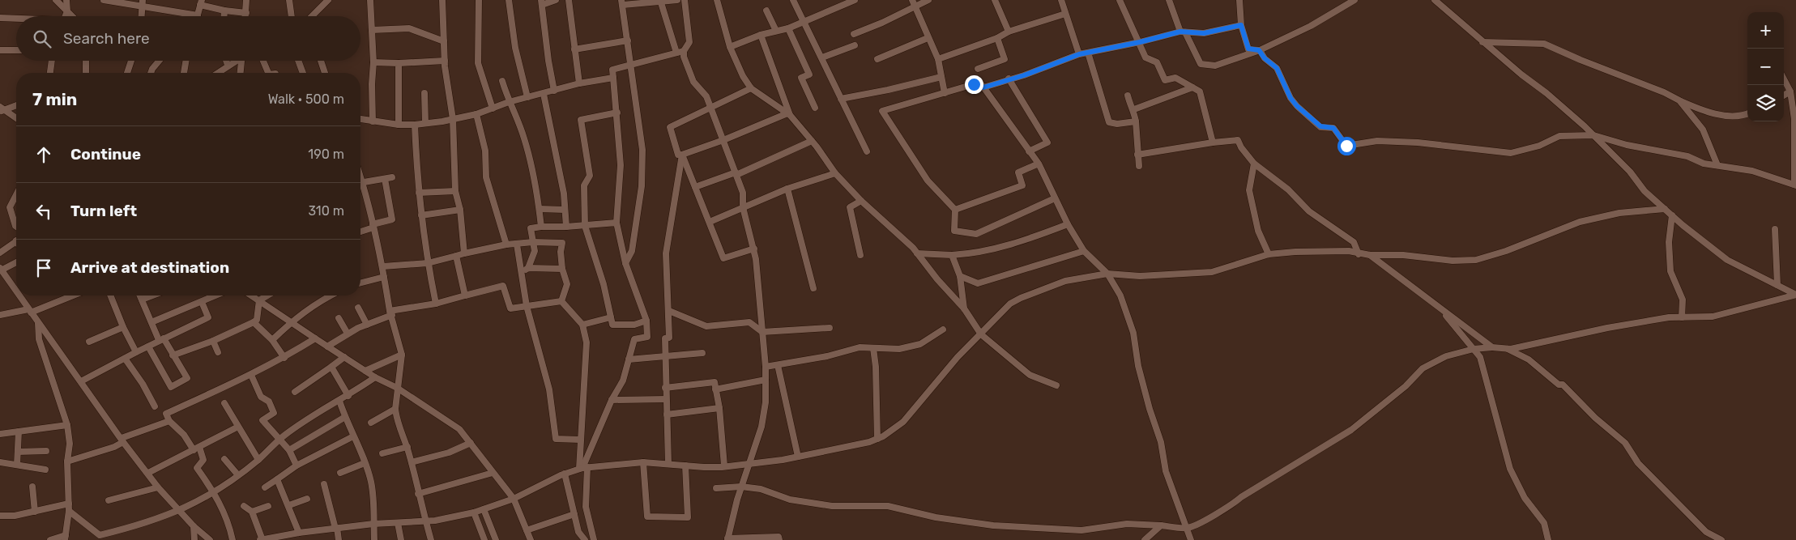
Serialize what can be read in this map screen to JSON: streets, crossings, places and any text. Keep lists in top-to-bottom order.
{
  "page": {
    "map_buttons": ["+", "−"],
    "search": "Search here",
    "heading": ["7 min", "Walk · 500 m"],
    "list": [
      ["Continue", "190 m"],
      ["Turn left", "310 m"],
      "Arrive at destination"
    ]
  }
}
